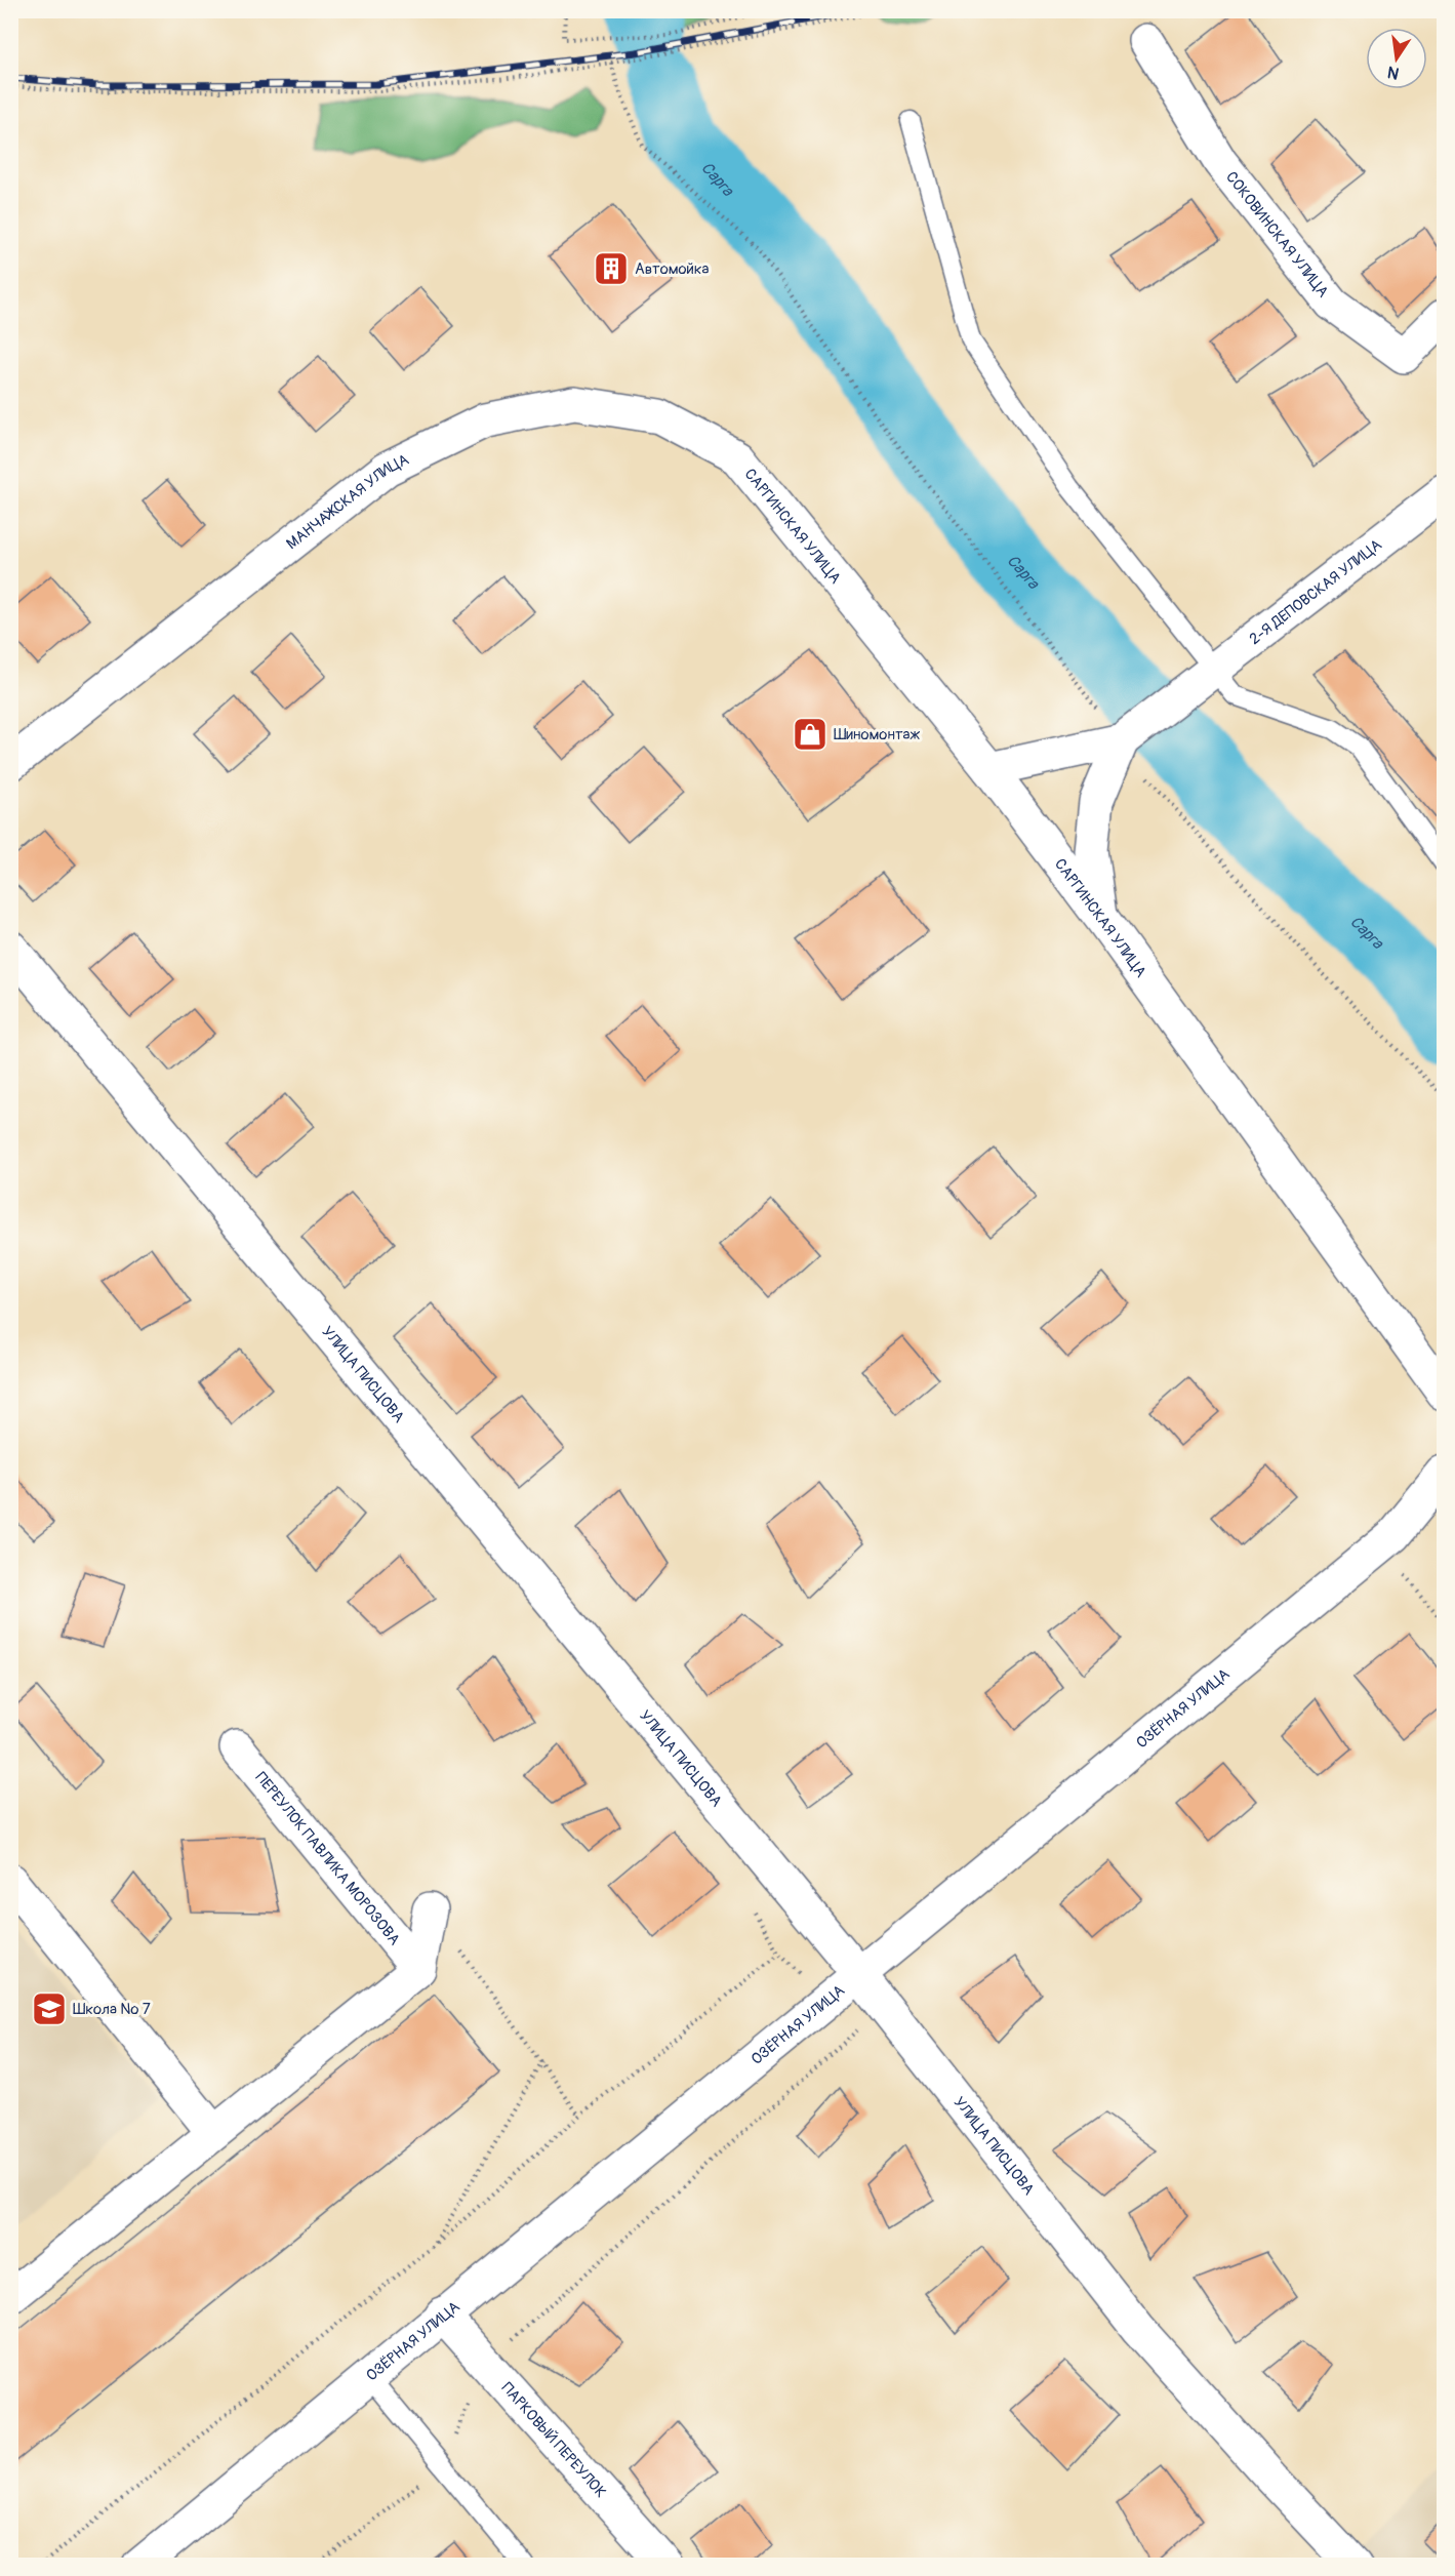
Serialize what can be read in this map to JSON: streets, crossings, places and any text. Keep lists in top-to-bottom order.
{
  "streets": {
    "street": [
      "СОКОВИНСКАЯ УЛИЦА",
      "МАНЧАЖСКАЯ УЛИЦА",
      "САРГИНСКАЯ УЛИЦА",
      "2-Я ДЕПОВСКАЯ УЛИЦА",
      "УЛИЦА ПИСЦОВА",
      "ОЗЁРНАЯ УЛИЦА",
      "ПЕРЕУЛОК ПАВЛИКА МОРОЗОВА",
      "ПАРКОВЫЙ ПЕРЕУЛОК"
    ]
  },
  "crossings": [
    ["МАНЧАЖСКАЯ УЛИЦА", "САРГИНСКАЯ УЛИЦА"],
    ["УЛИЦА ПИСЦОВА", "ОЗЁРНАЯ УЛИЦА"],
    ["ОЗЁРНАЯ УЛИЦА", "ПАРКОВЫЙ ПЕРЕУЛОК"]
  ],
  "water": ["Сарга"],
  "places": {
    "building": ["Автомойка"],
    "shop": ["Шиномонтаж"],
    "school or university": ["Школа № 7"]
  },
  "north": "bottom"
}
